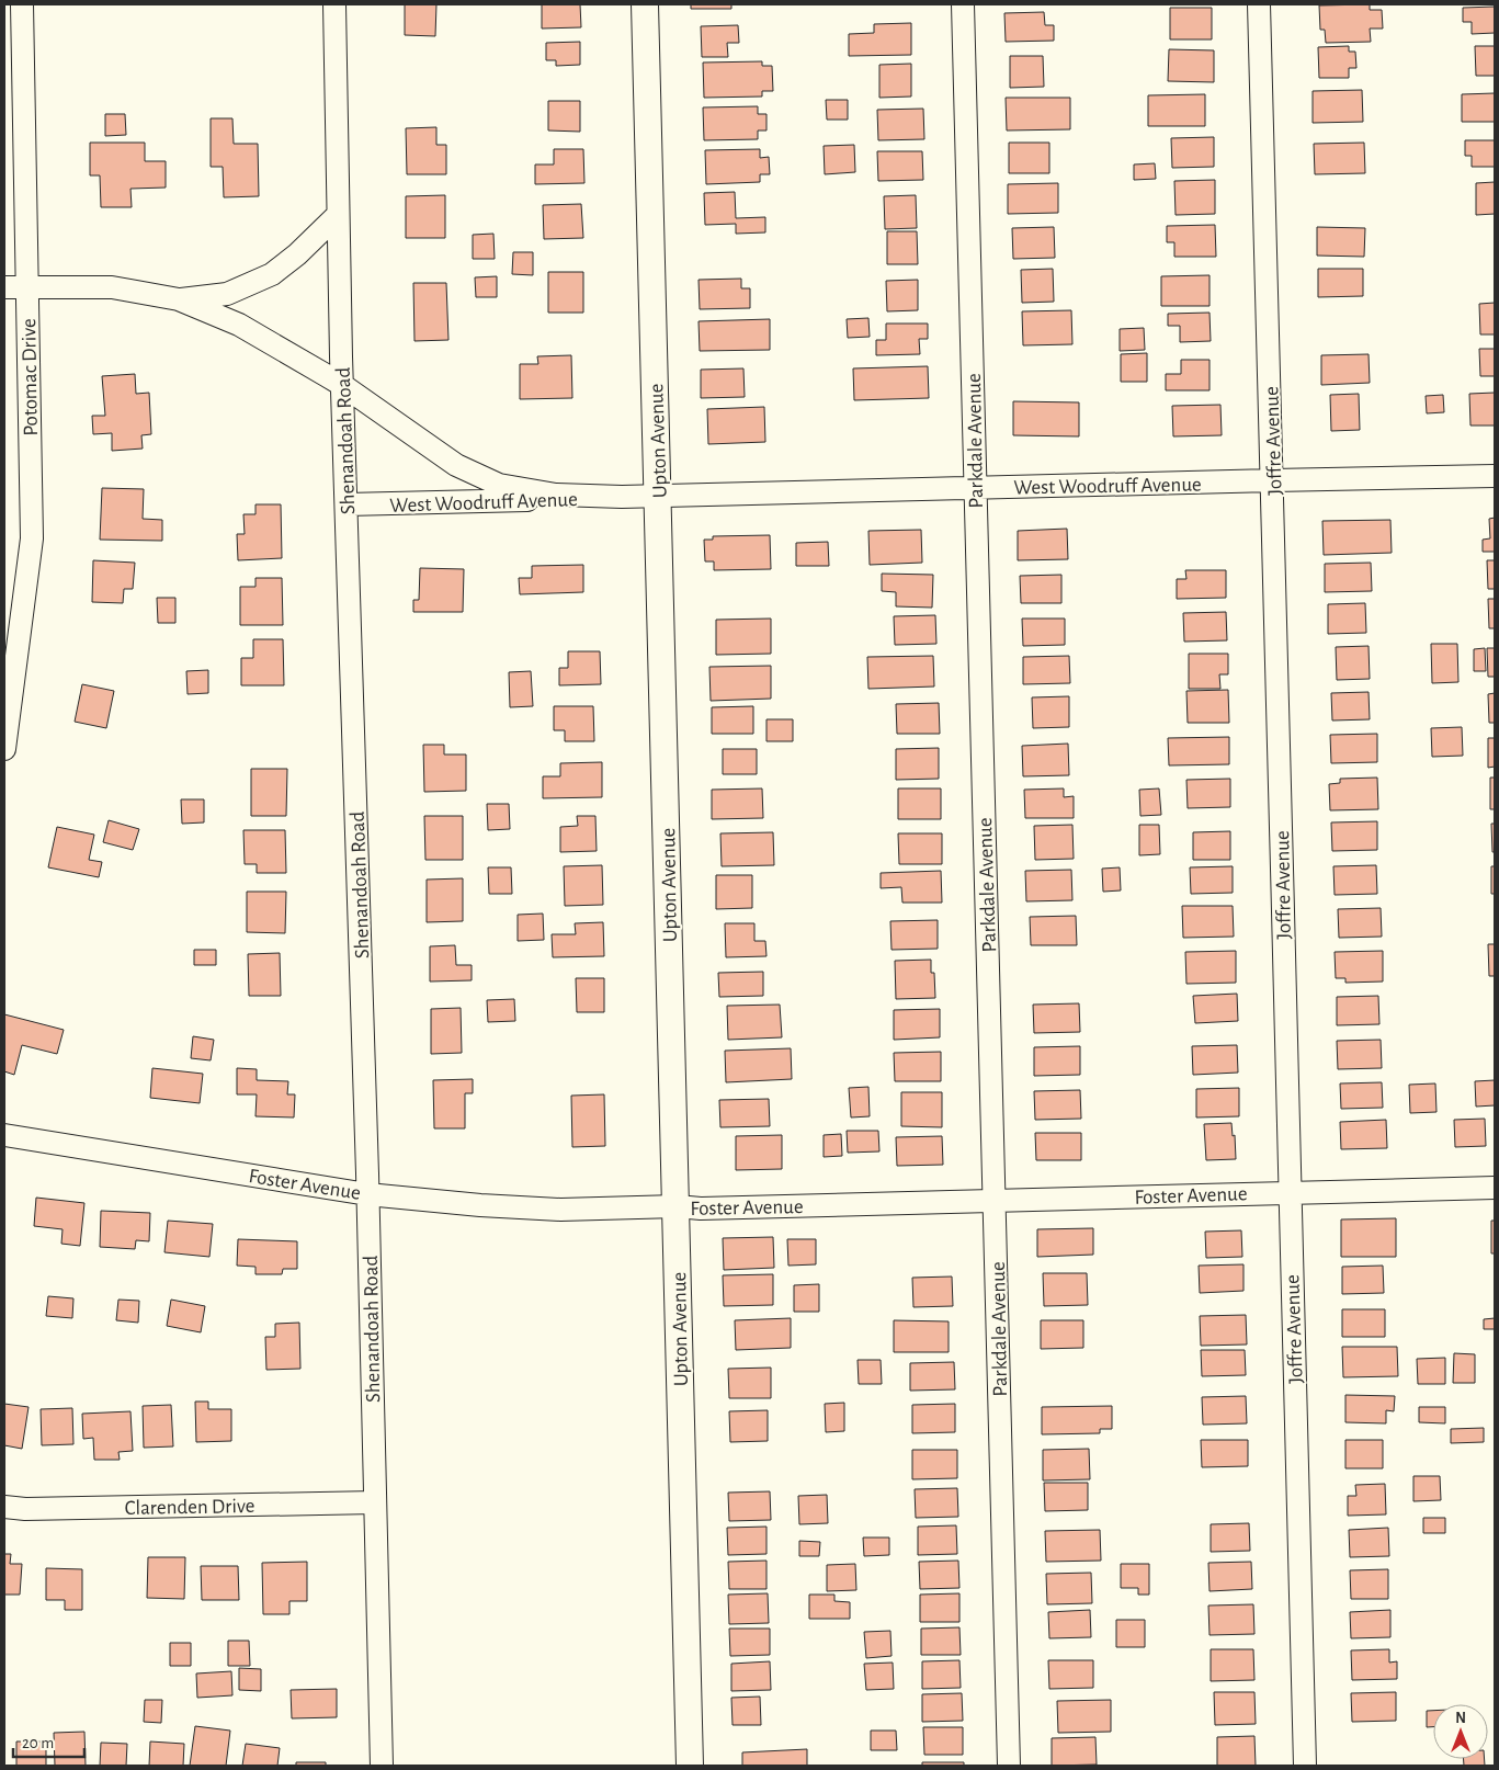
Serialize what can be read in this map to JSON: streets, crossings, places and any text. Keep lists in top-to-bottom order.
{
  "streets": {
    "street": [
      "Potomac Drive",
      "Shenandoah Road",
      "Upton Avenue",
      "Parkdale Avenue",
      "Joffre Avenue",
      "West Woodruff Avenue",
      "Foster Avenue",
      "Clarenden Drive"
    ]
  },
  "crossings": [
    ["Potomac Drive", "West Woodruff Avenue"],
    ["Shenandoah Road", "West Woodruff Avenue"],
    ["Shenandoah Road", "Foster Avenue"],
    ["Shenandoah Road", "Clarenden Drive"],
    ["Upton Avenue", "West Woodruff Avenue"],
    ["Upton Avenue", "Foster Avenue"],
    ["Parkdale Avenue", "West Woodruff Avenue"],
    ["Parkdale Avenue", "Foster Avenue"],
    ["Joffre Avenue", "West Woodruff Avenue"],
    ["Joffre Avenue", "Foster Avenue"]
  ],
  "scale_bar": "20 m",
  "north": "top"
}
